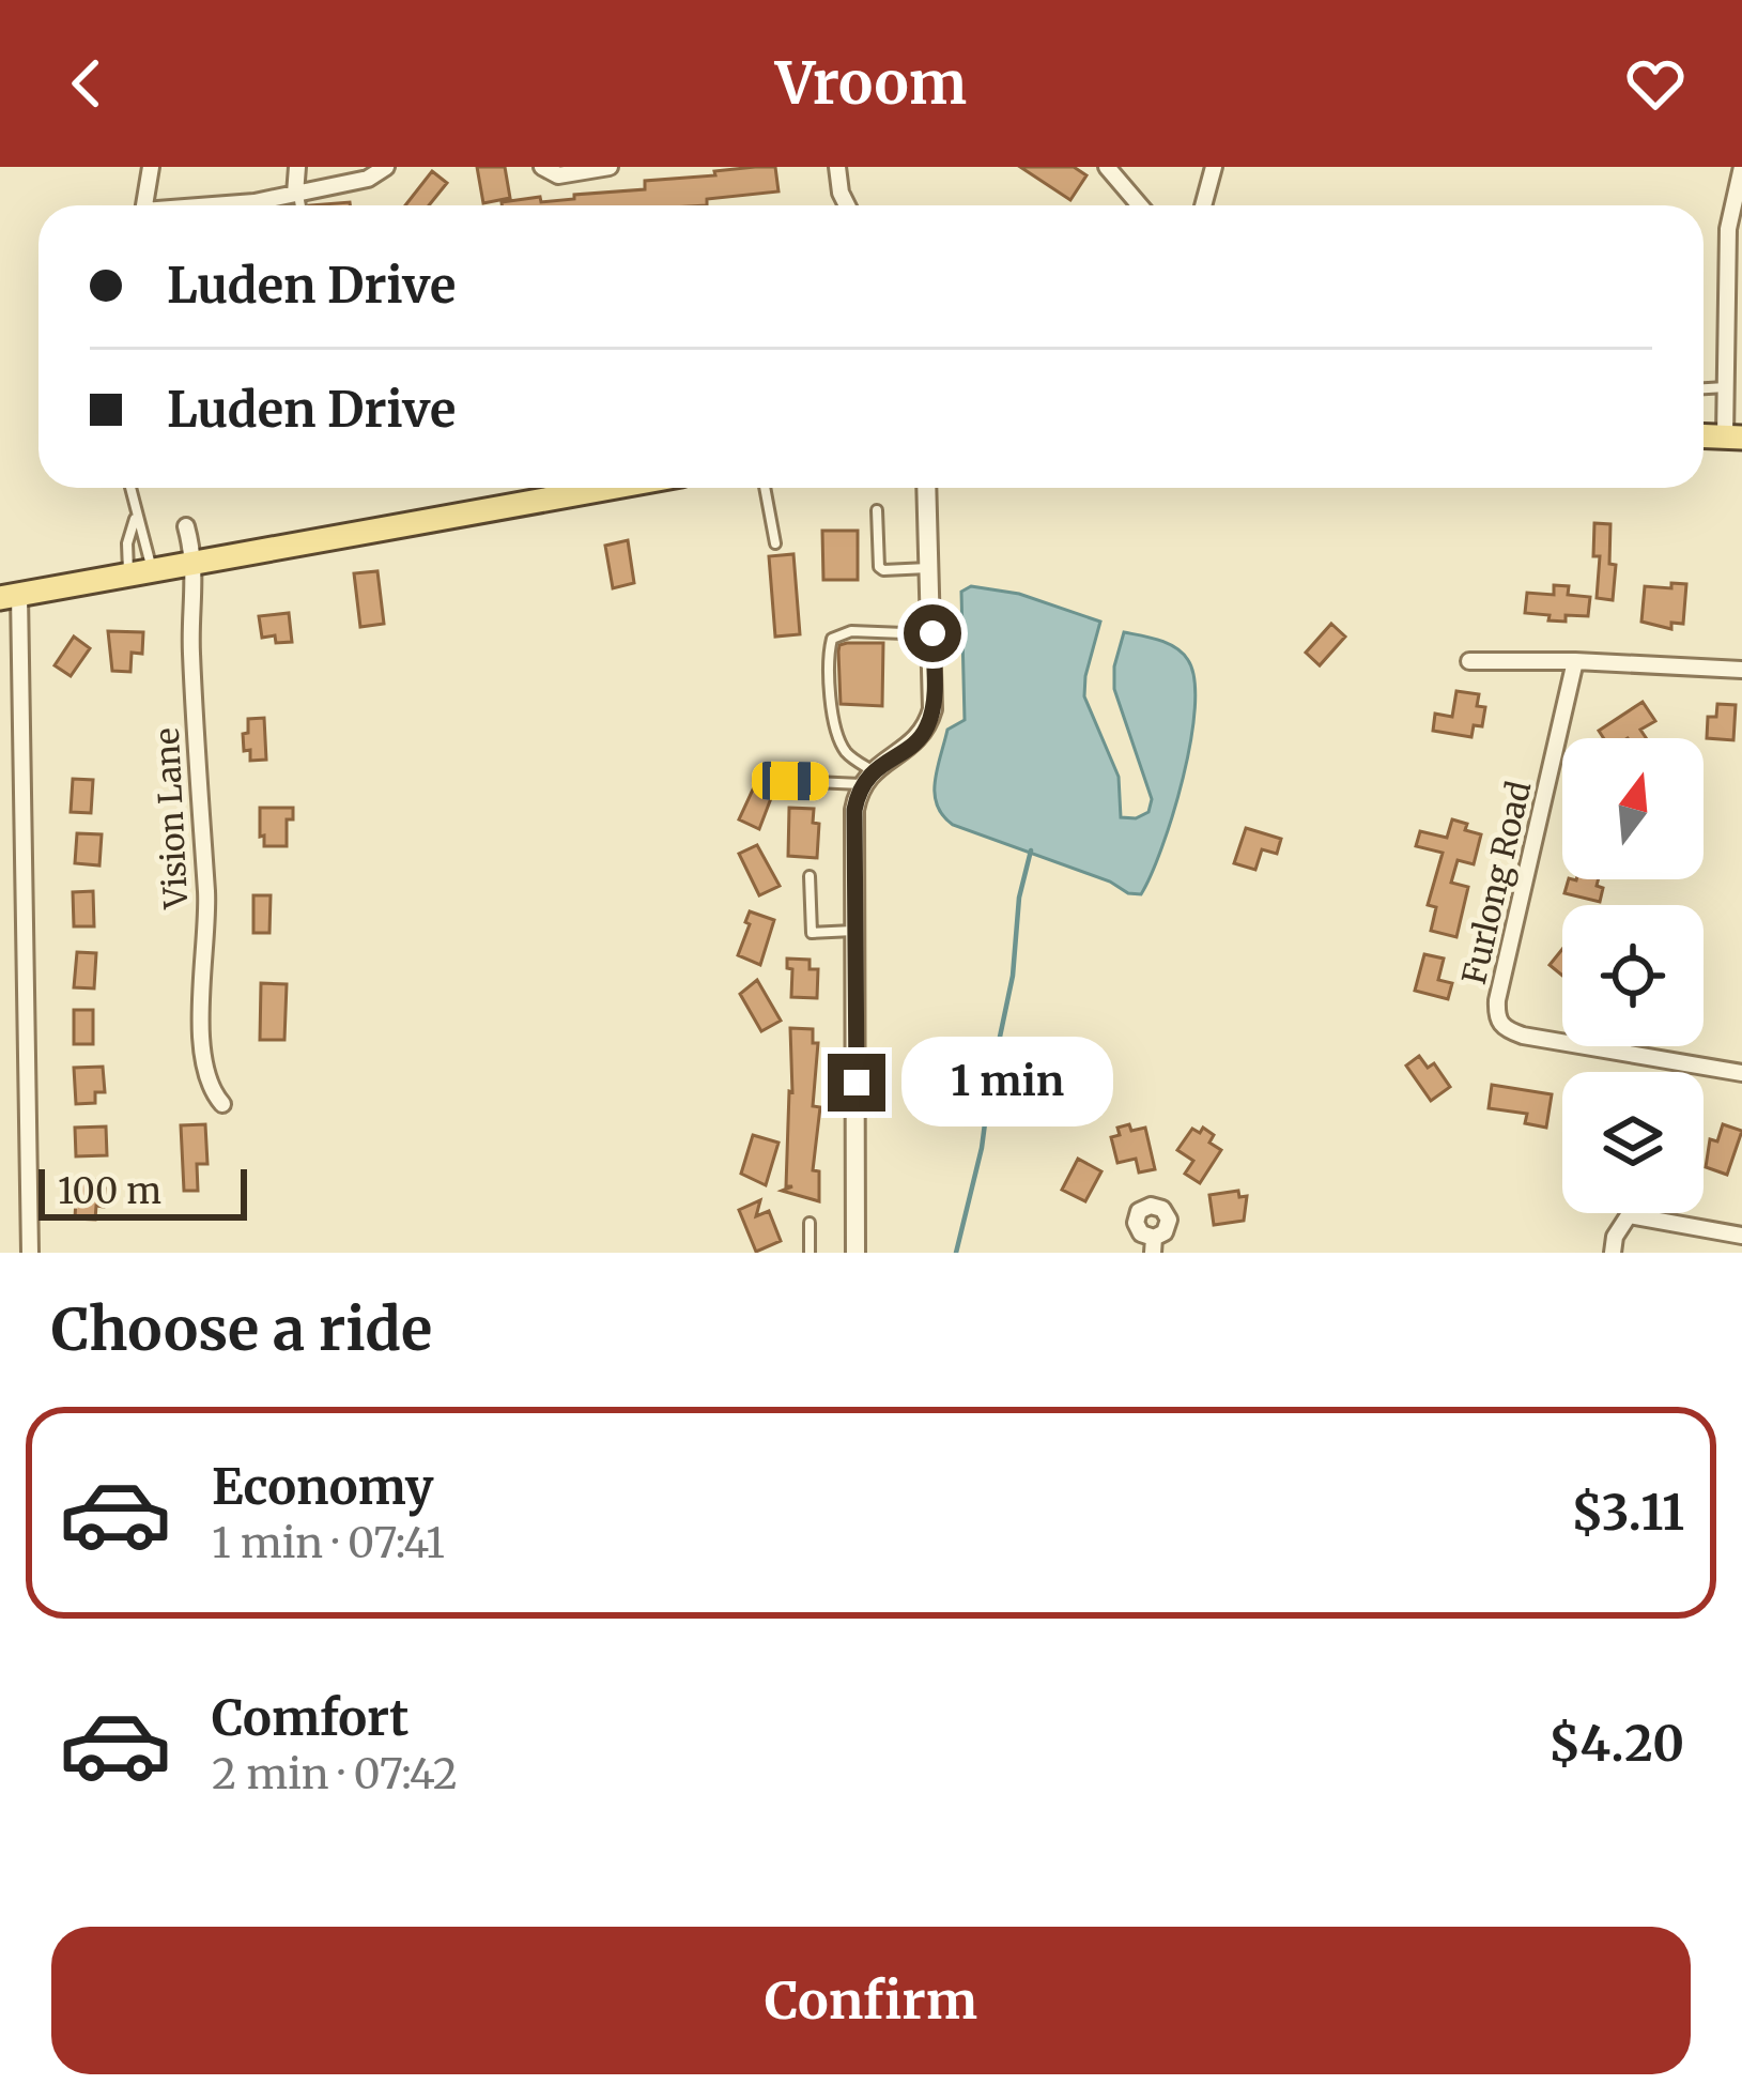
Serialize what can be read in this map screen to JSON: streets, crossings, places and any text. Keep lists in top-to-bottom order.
{
  "streets": {
    "street": ["Vision Lane", "Furlong Road"]
  },
  "scale_bar": "100 m",
  "north": "top",
  "page": {
    "header": "Vroom",
    "banner": ["Luden Drive", "Luden Drive"],
    "bubble": "1 min",
    "scale": "100 m",
    "heading": "Choose a ride",
    "list": [
      {
        "name": "Economy",
        "note": "1 min · 07:41",
        "value": "$3.11"
      },
      {
        "name": "Comfort",
        "note": "2 min · 07:42",
        "value": "$4.20"
      }
    ],
    "buttons": "Confirm"
  }
}
